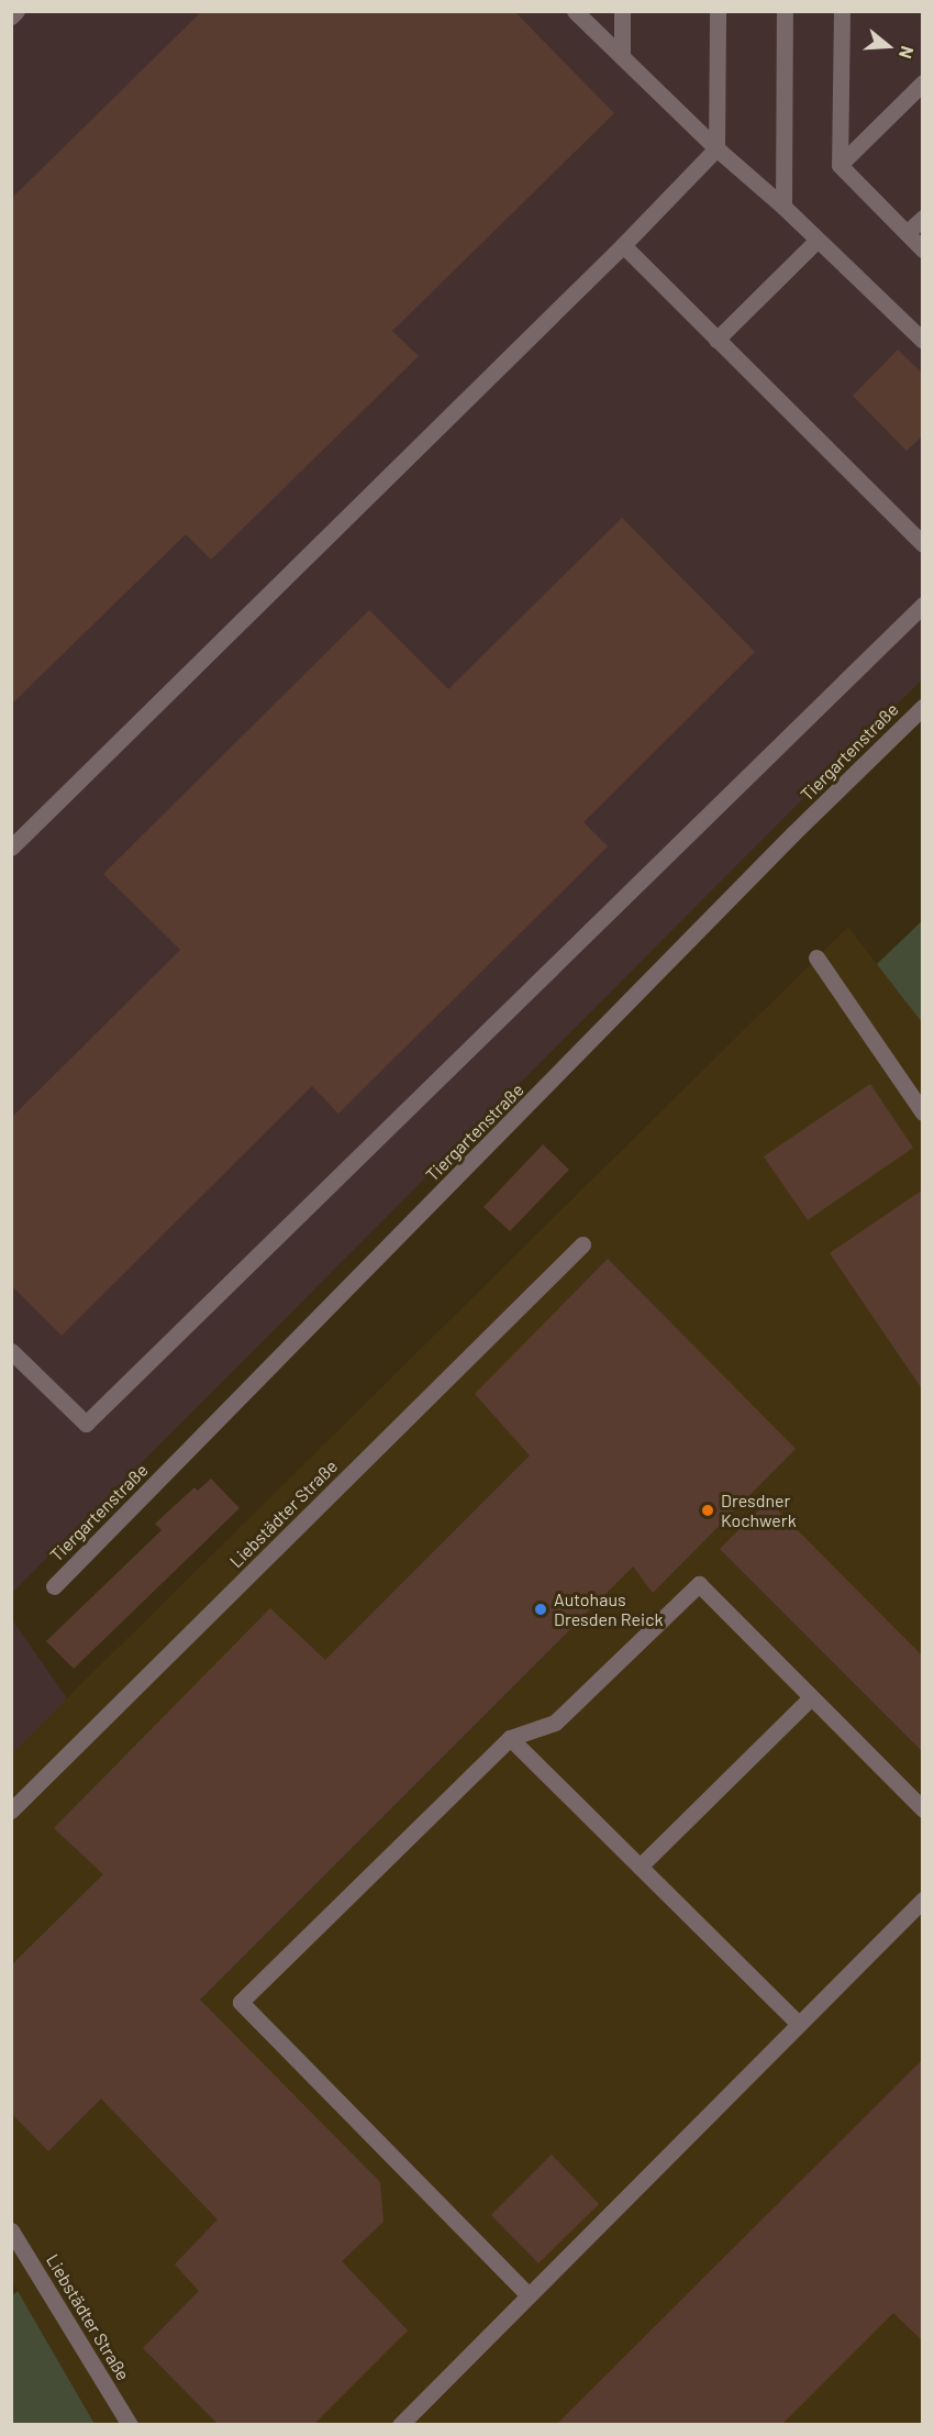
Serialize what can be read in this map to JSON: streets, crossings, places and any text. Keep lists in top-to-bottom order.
{
  "streets": {
    "lane": ["Tiergartenstraße", "Liebstädter Straße"]
  },
  "places": ["Dresdner Kochwerk", "Autohaus Dresden Reick"],
  "north": "right"
}
